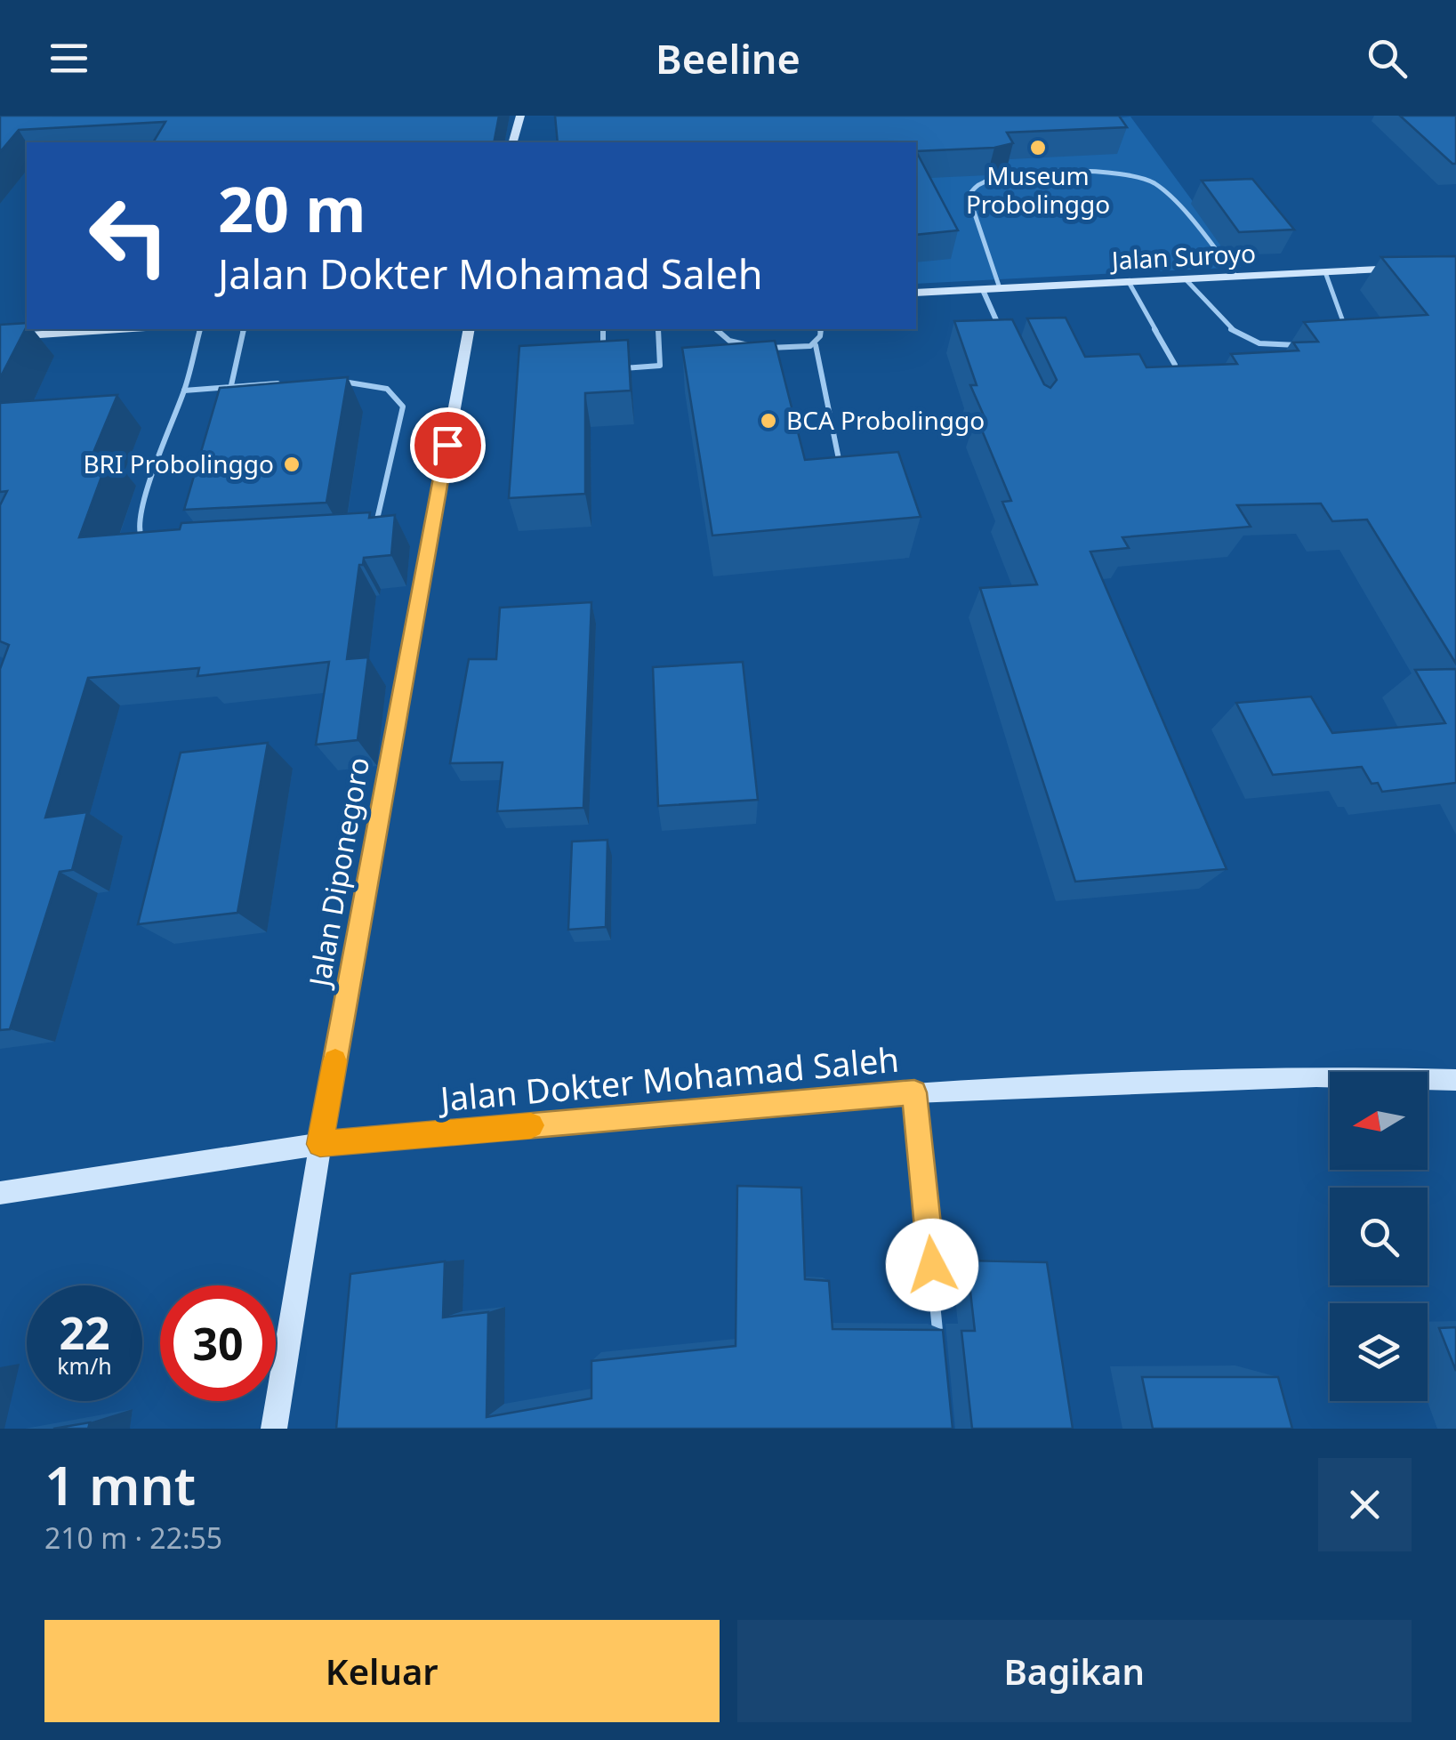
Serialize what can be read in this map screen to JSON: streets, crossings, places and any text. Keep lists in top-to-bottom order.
{
  "streets": {
    "main road": ["Jalan Suroyo", "Jalan Diponegoro", "Jalan Dokter Mohamad Saleh"]
  },
  "crossings": [
    ["Jalan Diponegoro", "Jalan Dokter Mohamad Saleh"]
  ],
  "places": ["Museum Probolinggo", "BCA Probolinggo", "BRI Probolinggo"],
  "north": "left",
  "page": {
    "header": "Beeline",
    "turn": ["20 m", "Jalan Dokter Mohamad Saleh"],
    "speed": "22 km/h",
    "limit": "30",
    "heading": ["1 mnt", "210 m · 22:55"],
    "buttons": ["Keluar", "Bagikan"]
  }
}
